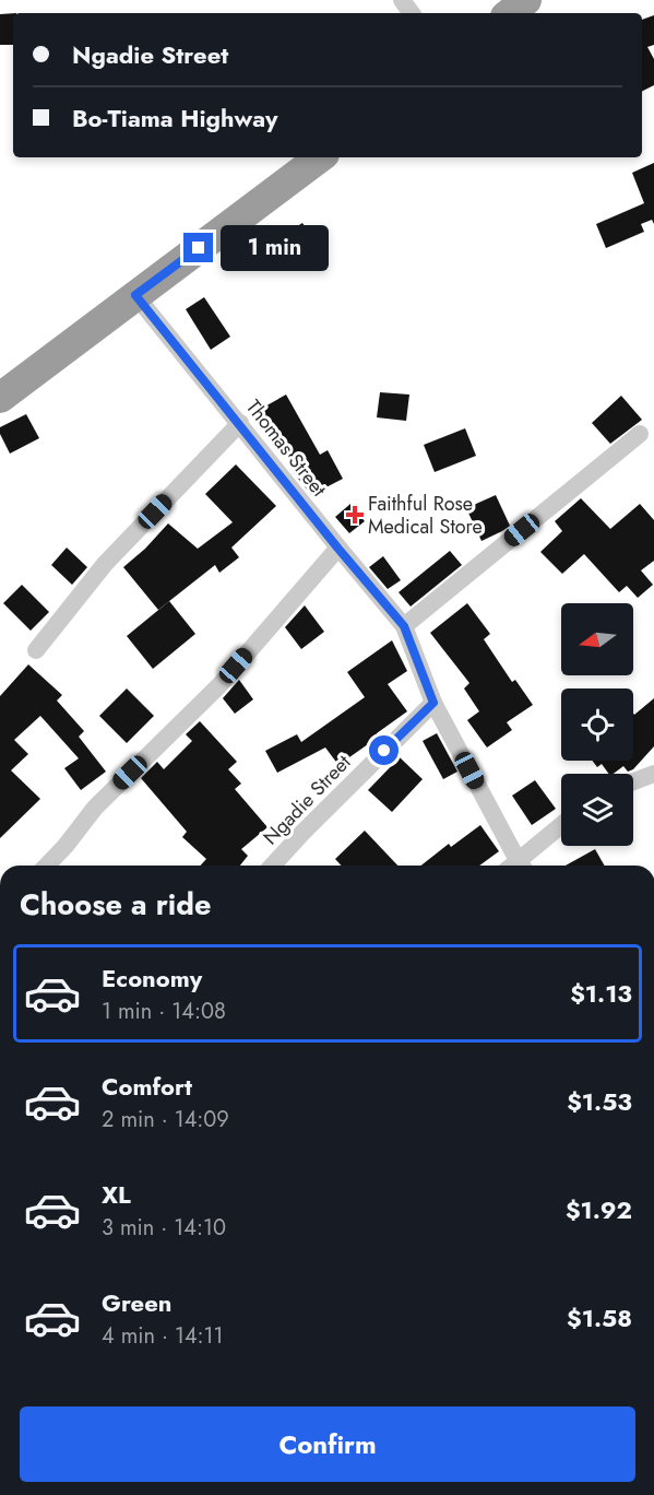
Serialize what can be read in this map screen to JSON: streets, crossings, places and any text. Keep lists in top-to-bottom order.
{
  "streets": {
    "street": ["Thomas Street", "Ngadie Street"]
  },
  "crossings": [
    ["Thomas Street", "Ngadie Street"]
  ],
  "places": {
    "health": ["Faithful Rose Medical Store"]
  },
  "north": "left",
  "page": {
    "banner": ["Ngadie Street", "Bo-Tiama Highway"],
    "bubble": "1 min",
    "heading": "Choose a ride",
    "list": [
      {
        "name": "Economy",
        "note": "1 min · 14:08",
        "value": "$1.13"
      },
      {
        "name": "Comfort",
        "note": "2 min · 14:09",
        "value": "$1.53"
      },
      {
        "name": "XL",
        "note": "3 min · 14:10",
        "value": "$1.92"
      },
      {
        "name": "Green",
        "note": "4 min · 14:11",
        "value": "$1.58"
      }
    ],
    "buttons": "Confirm"
  }
}
